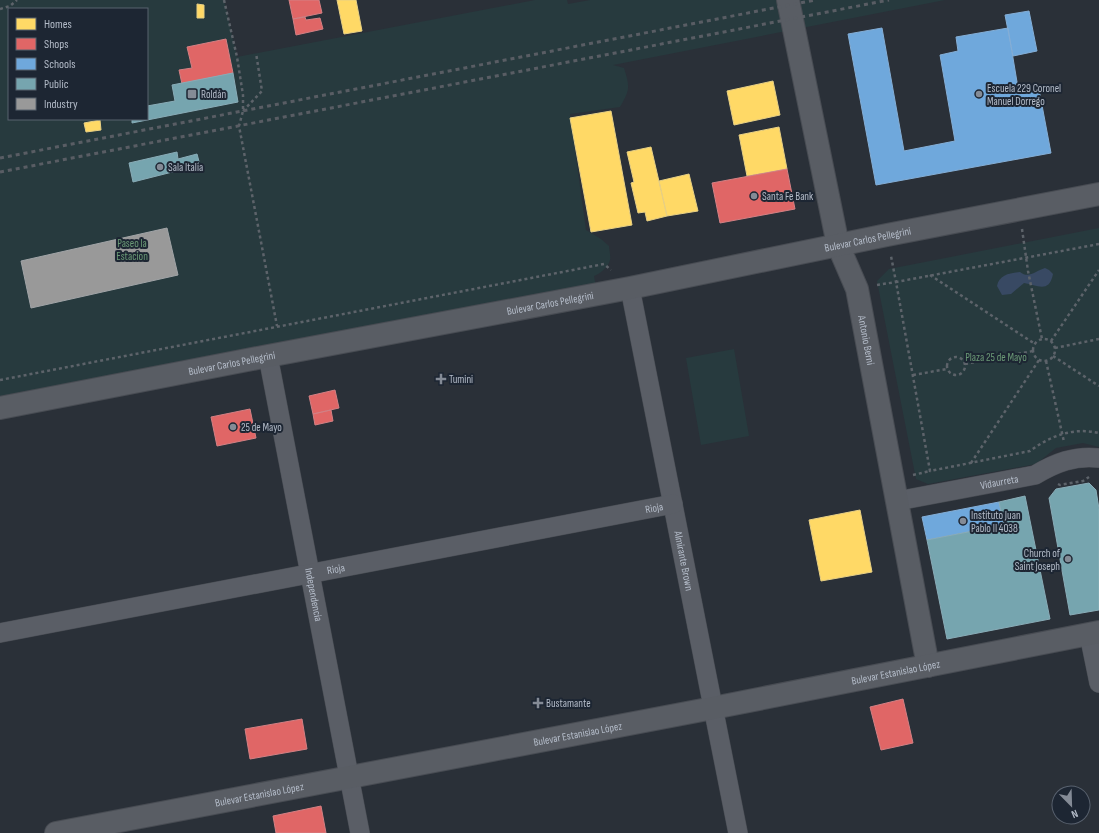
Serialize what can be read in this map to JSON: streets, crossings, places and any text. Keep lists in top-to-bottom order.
{
  "streets": {
    "street": [
      "Bulevar Carlos Pellegrini",
      "Antonio Berni",
      "Vidaurreta",
      "Rioja",
      "Almirante Brown",
      "Independencia",
      "Bulevar Estanislao López"
    ]
  },
  "crossings": [
    ["Bulevar Carlos Pellegrini", "Antonio Berni"],
    ["Bulevar Carlos Pellegrini", "Almirante Brown"],
    ["Bulevar Carlos Pellegrini", "Independencia"],
    ["Antonio Berni", "Vidaurreta"],
    ["Antonio Berni", "Bulevar Estanislao López"],
    ["Rioja", "Almirante Brown"],
    ["Rioja", "Independencia"],
    ["Almirante Brown", "Bulevar Estanislao López"],
    ["Independencia", "Bulevar Estanislao López"]
  ],
  "parks": ["Paseo la Estacion", "Plaza 25 de Mayo"],
  "places": {
    "transit": ["Roldán"],
    "other": [
      "Escuela 229 Coronel Manuel Dorrego",
      "Sala Italia",
      "Santa Fe Bank",
      "25 de Mayo",
      "Instituto Juan Pablo II 4038",
      "Church of Saint Joseph"
    ],
    "health": ["Tumini", "Bustamante"]
  },
  "legend": [
    "Homes",
    "Shops",
    "Schools",
    "Public",
    "Industry"
  ],
  "north": "bottom right"
}
